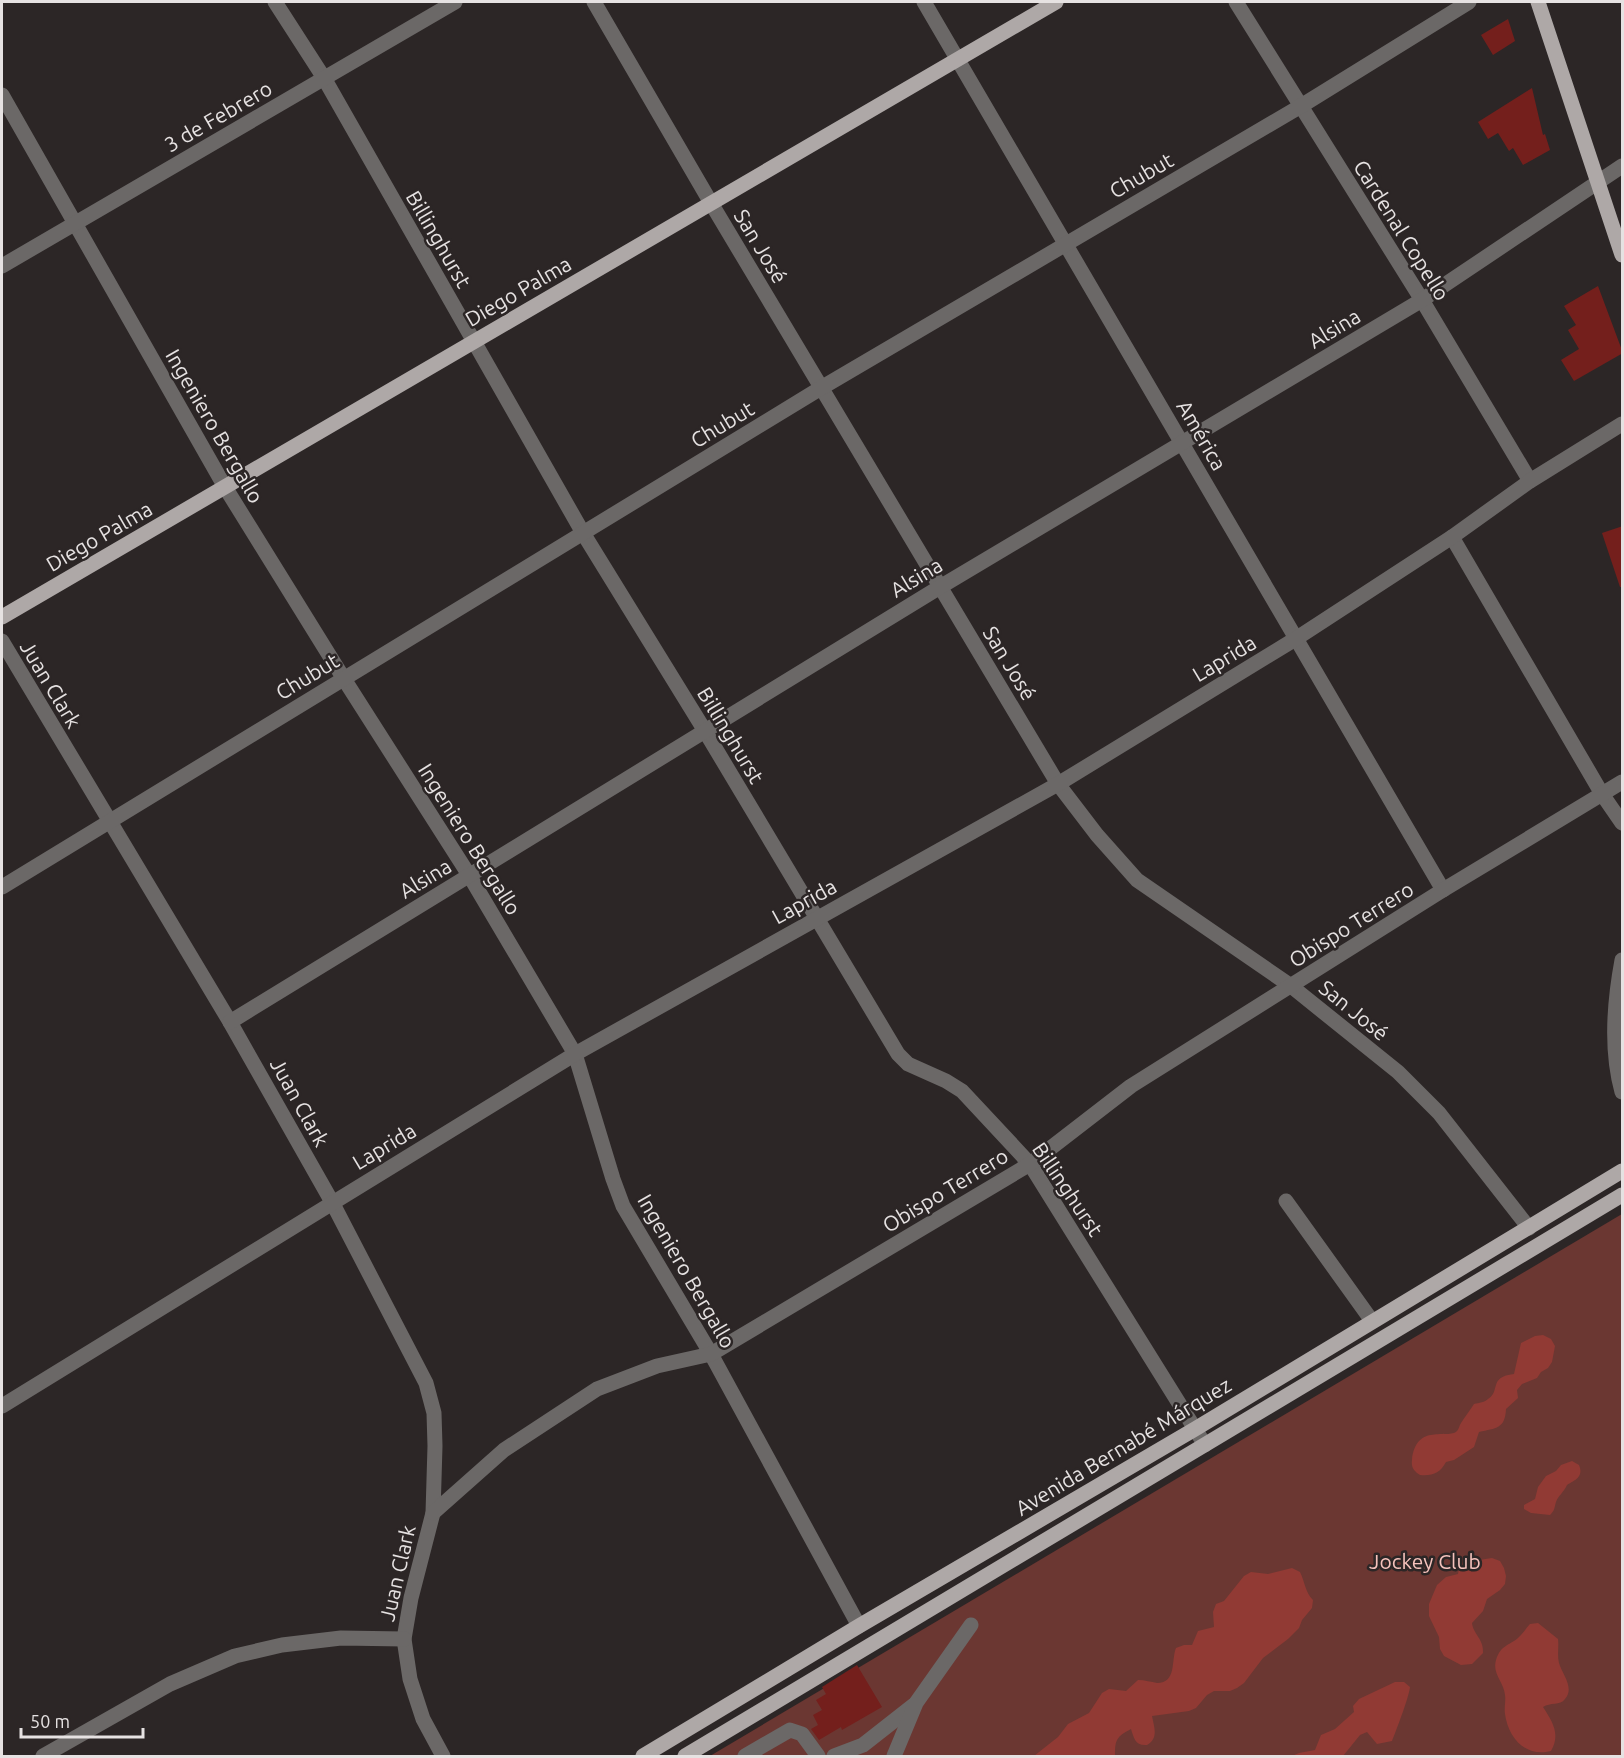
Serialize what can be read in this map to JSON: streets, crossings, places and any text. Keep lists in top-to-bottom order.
{
  "streets": {
    "main road": ["Diego Palma", "Avenida Bernabé Márquez"],
    "street": [
      "3 de Febrero",
      "Chubut",
      "Cardenal Copello",
      "Billinghurst",
      "San José",
      "Alsina",
      "Ingeniero Bergallo",
      "América",
      "Laprida",
      "Juan Clark",
      "Obispo Terrero"
    ]
  },
  "crossings": [
    ["3 de Febrero", "Billinghurst"],
    ["3 de Febrero", "Ingeniero Bergallo"],
    ["Chubut", "Cardenal Copello"],
    ["Chubut", "Billinghurst"],
    ["Chubut", "San José"],
    ["Chubut", "Ingeniero Bergallo"],
    ["Chubut", "América"],
    ["Chubut", "Juan Clark"],
    ["Cardenal Copello", "Alsina"],
    ["Cardenal Copello", "Laprida"],
    ["Billinghurst", "Diego Palma"],
    ["Billinghurst", "Alsina"],
    ["Billinghurst", "Laprida"],
    ["Billinghurst", "Obispo Terrero"],
    ["Billinghurst", "Avenida Bernabé Márquez"],
    ["San José", "Diego Palma"],
    ["San José", "Alsina"],
    ["San José", "Laprida"],
    ["San José", "Obispo Terrero"],
    ["San José", "Avenida Bernabé Márquez"],
    ["Diego Palma", "Ingeniero Bergallo"],
    ["Diego Palma", "América"],
    ["Alsina", "Ingeniero Bergallo"],
    ["Alsina", "América"],
    ["Alsina", "Juan Clark"],
    ["Ingeniero Bergallo", "Laprida"],
    ["Ingeniero Bergallo", "Obispo Terrero"],
    ["Ingeniero Bergallo", "Avenida Bernabé Márquez"],
    ["América", "Laprida"],
    ["América", "Obispo Terrero"],
    ["Laprida", "Juan Clark"],
    ["Juan Clark", "Obispo Terrero"]
  ],
  "parks": ["Jockey Club"],
  "scale_bar": "50 m"
}
